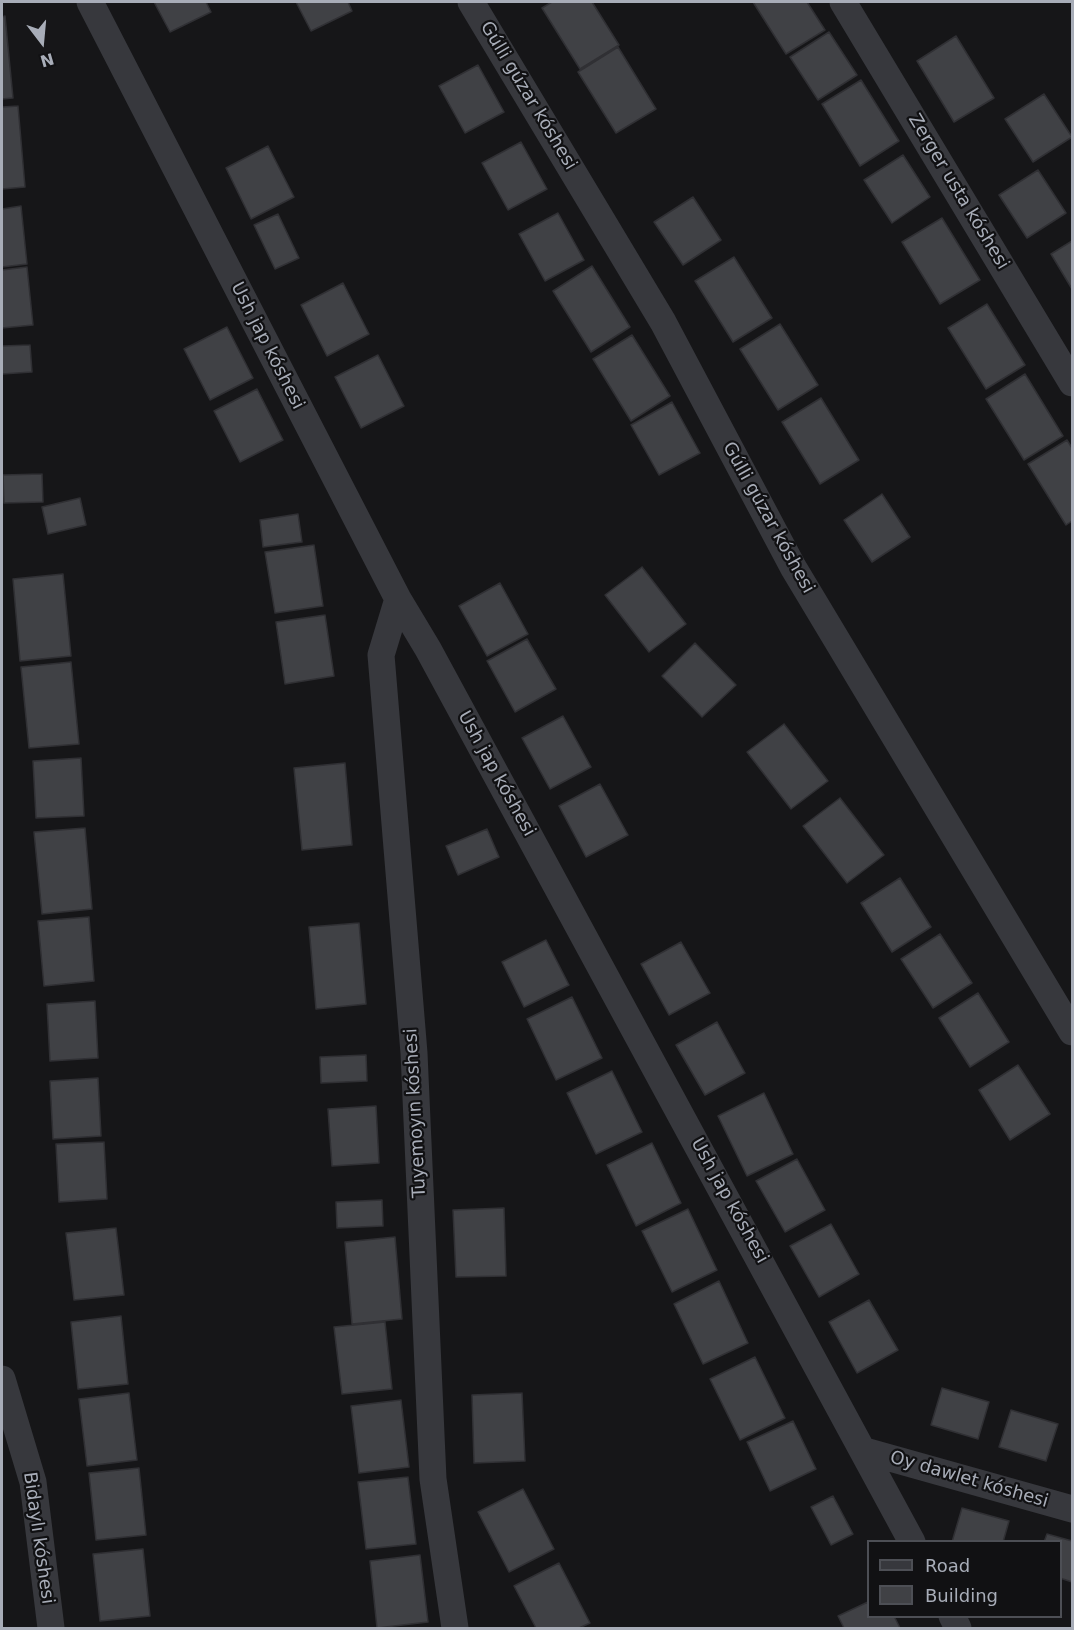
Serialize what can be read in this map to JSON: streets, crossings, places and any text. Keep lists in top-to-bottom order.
{
  "streets": {
    "street": [
      "Gúlli gúzar kóshesi",
      "Zerger usta kóshesi",
      "Ush jap kóshesi",
      "Tuyemoyın kóshesi",
      "Oy dawlet kóshesi",
      "Bidaylı kóshesi"
    ]
  },
  "crossings": [
    ["Ush jap kóshesi", "Tuyemoyın kóshesi"],
    ["Ush jap kóshesi", "Oy dawlet kóshesi"]
  ],
  "legend": ["Road", "Building"],
  "north": "bottom"
}
